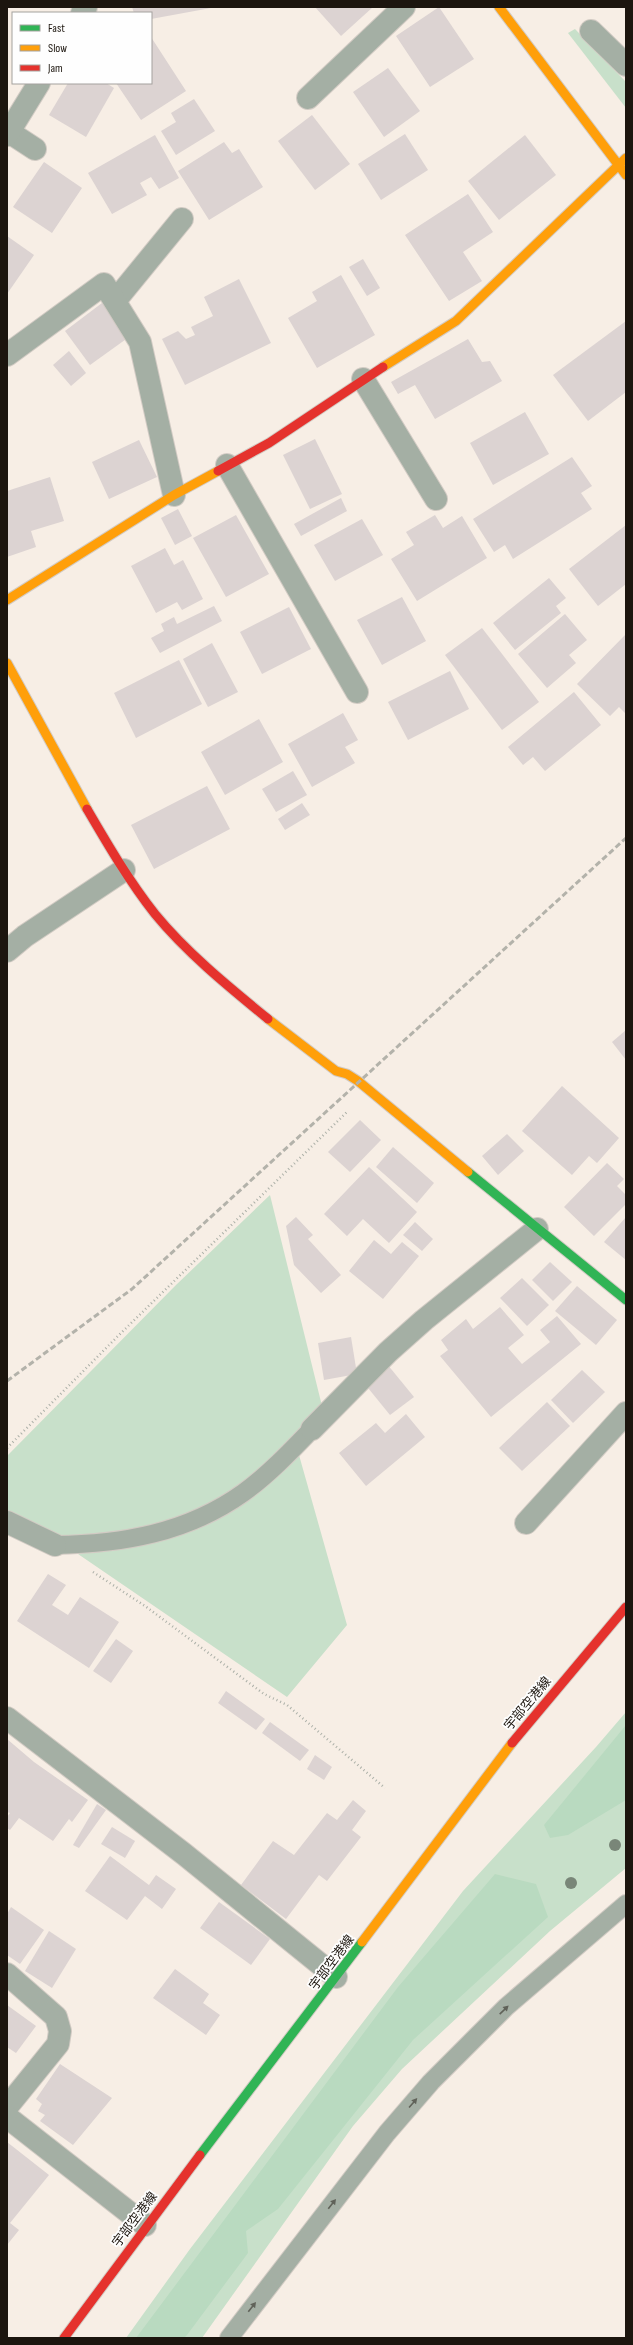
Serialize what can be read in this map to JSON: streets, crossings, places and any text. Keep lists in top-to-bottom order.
{
  "streets": {
    "street": ["宇部空港線"]
  },
  "legend": ["Fast", "Slow", "Jam"]
}
